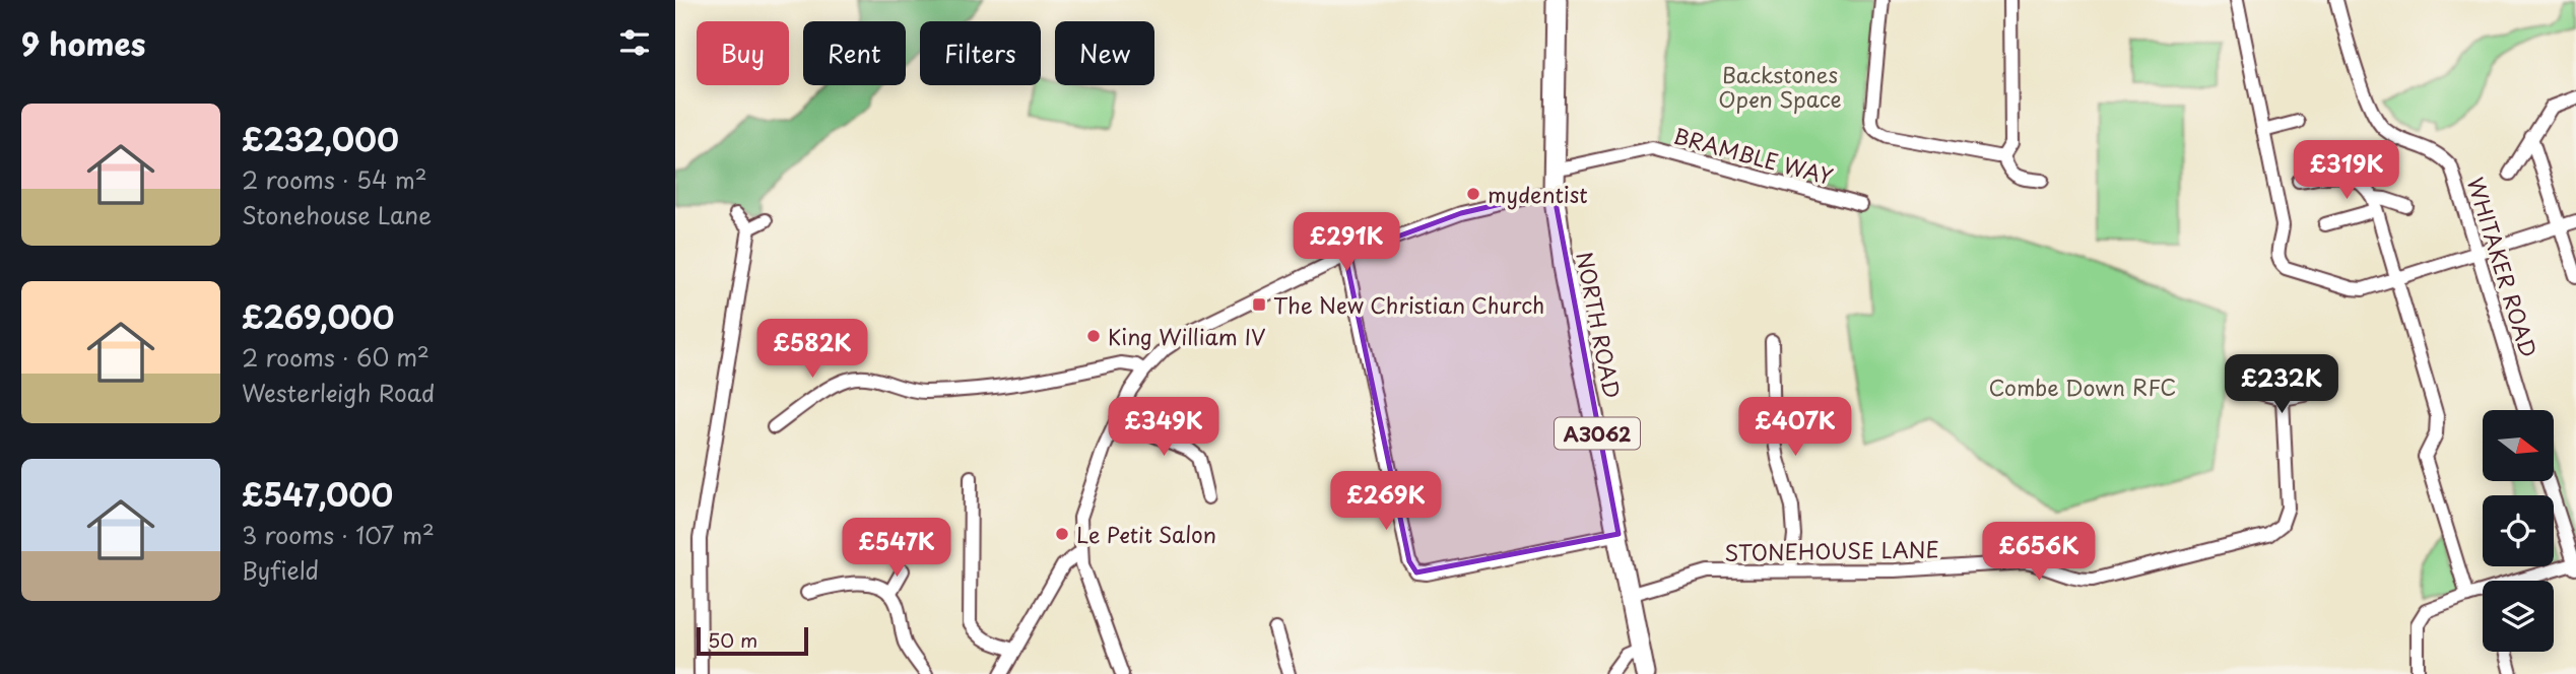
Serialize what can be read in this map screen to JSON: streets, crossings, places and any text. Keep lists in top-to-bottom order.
{
  "streets": {
    "main road": ["NORTH ROAD", "A3062"],
    "street": ["BRAMBLE WAY", "WHITAKER ROAD", "STONEHOUSE LANE"]
  },
  "crossings": [
    ["BRAMBLE WAY", "A3062"],
    ["NORTH ROAD", "A3062"],
    ["NORTH ROAD", "STONEHOUSE LANE"]
  ],
  "parks": ["Backstones Open Space", "Combe Down RFC"],
  "places": {
    "other": ["mydentist", "King William IV", "Le Petit Salon"],
    "transit": ["The New Christian Church"]
  },
  "scale_bar": "50 m",
  "north": "right",
  "page": {
    "heading": "9 homes",
    "chip": [
      "Buy",
      "Rent",
      "Filters",
      "New"
    ],
    "list": [
      {
        "name": "£232,000",
        "note": "2 rooms · 54 m² · Stonehouse Lane"
      },
      {
        "name": "£269,000",
        "note": "2 rooms · 60 m² · Westerleigh Road"
      },
      {
        "name": "£547,000",
        "note": "3 rooms · 107 m² · Byfield"
      }
    ],
    "price": [
      "£319K",
      "£291K",
      "£582K",
      "£232K",
      "£349K",
      "£407K",
      "£269K",
      "£547K",
      "£656K"
    ],
    "scale": "50 m"
  }
}
